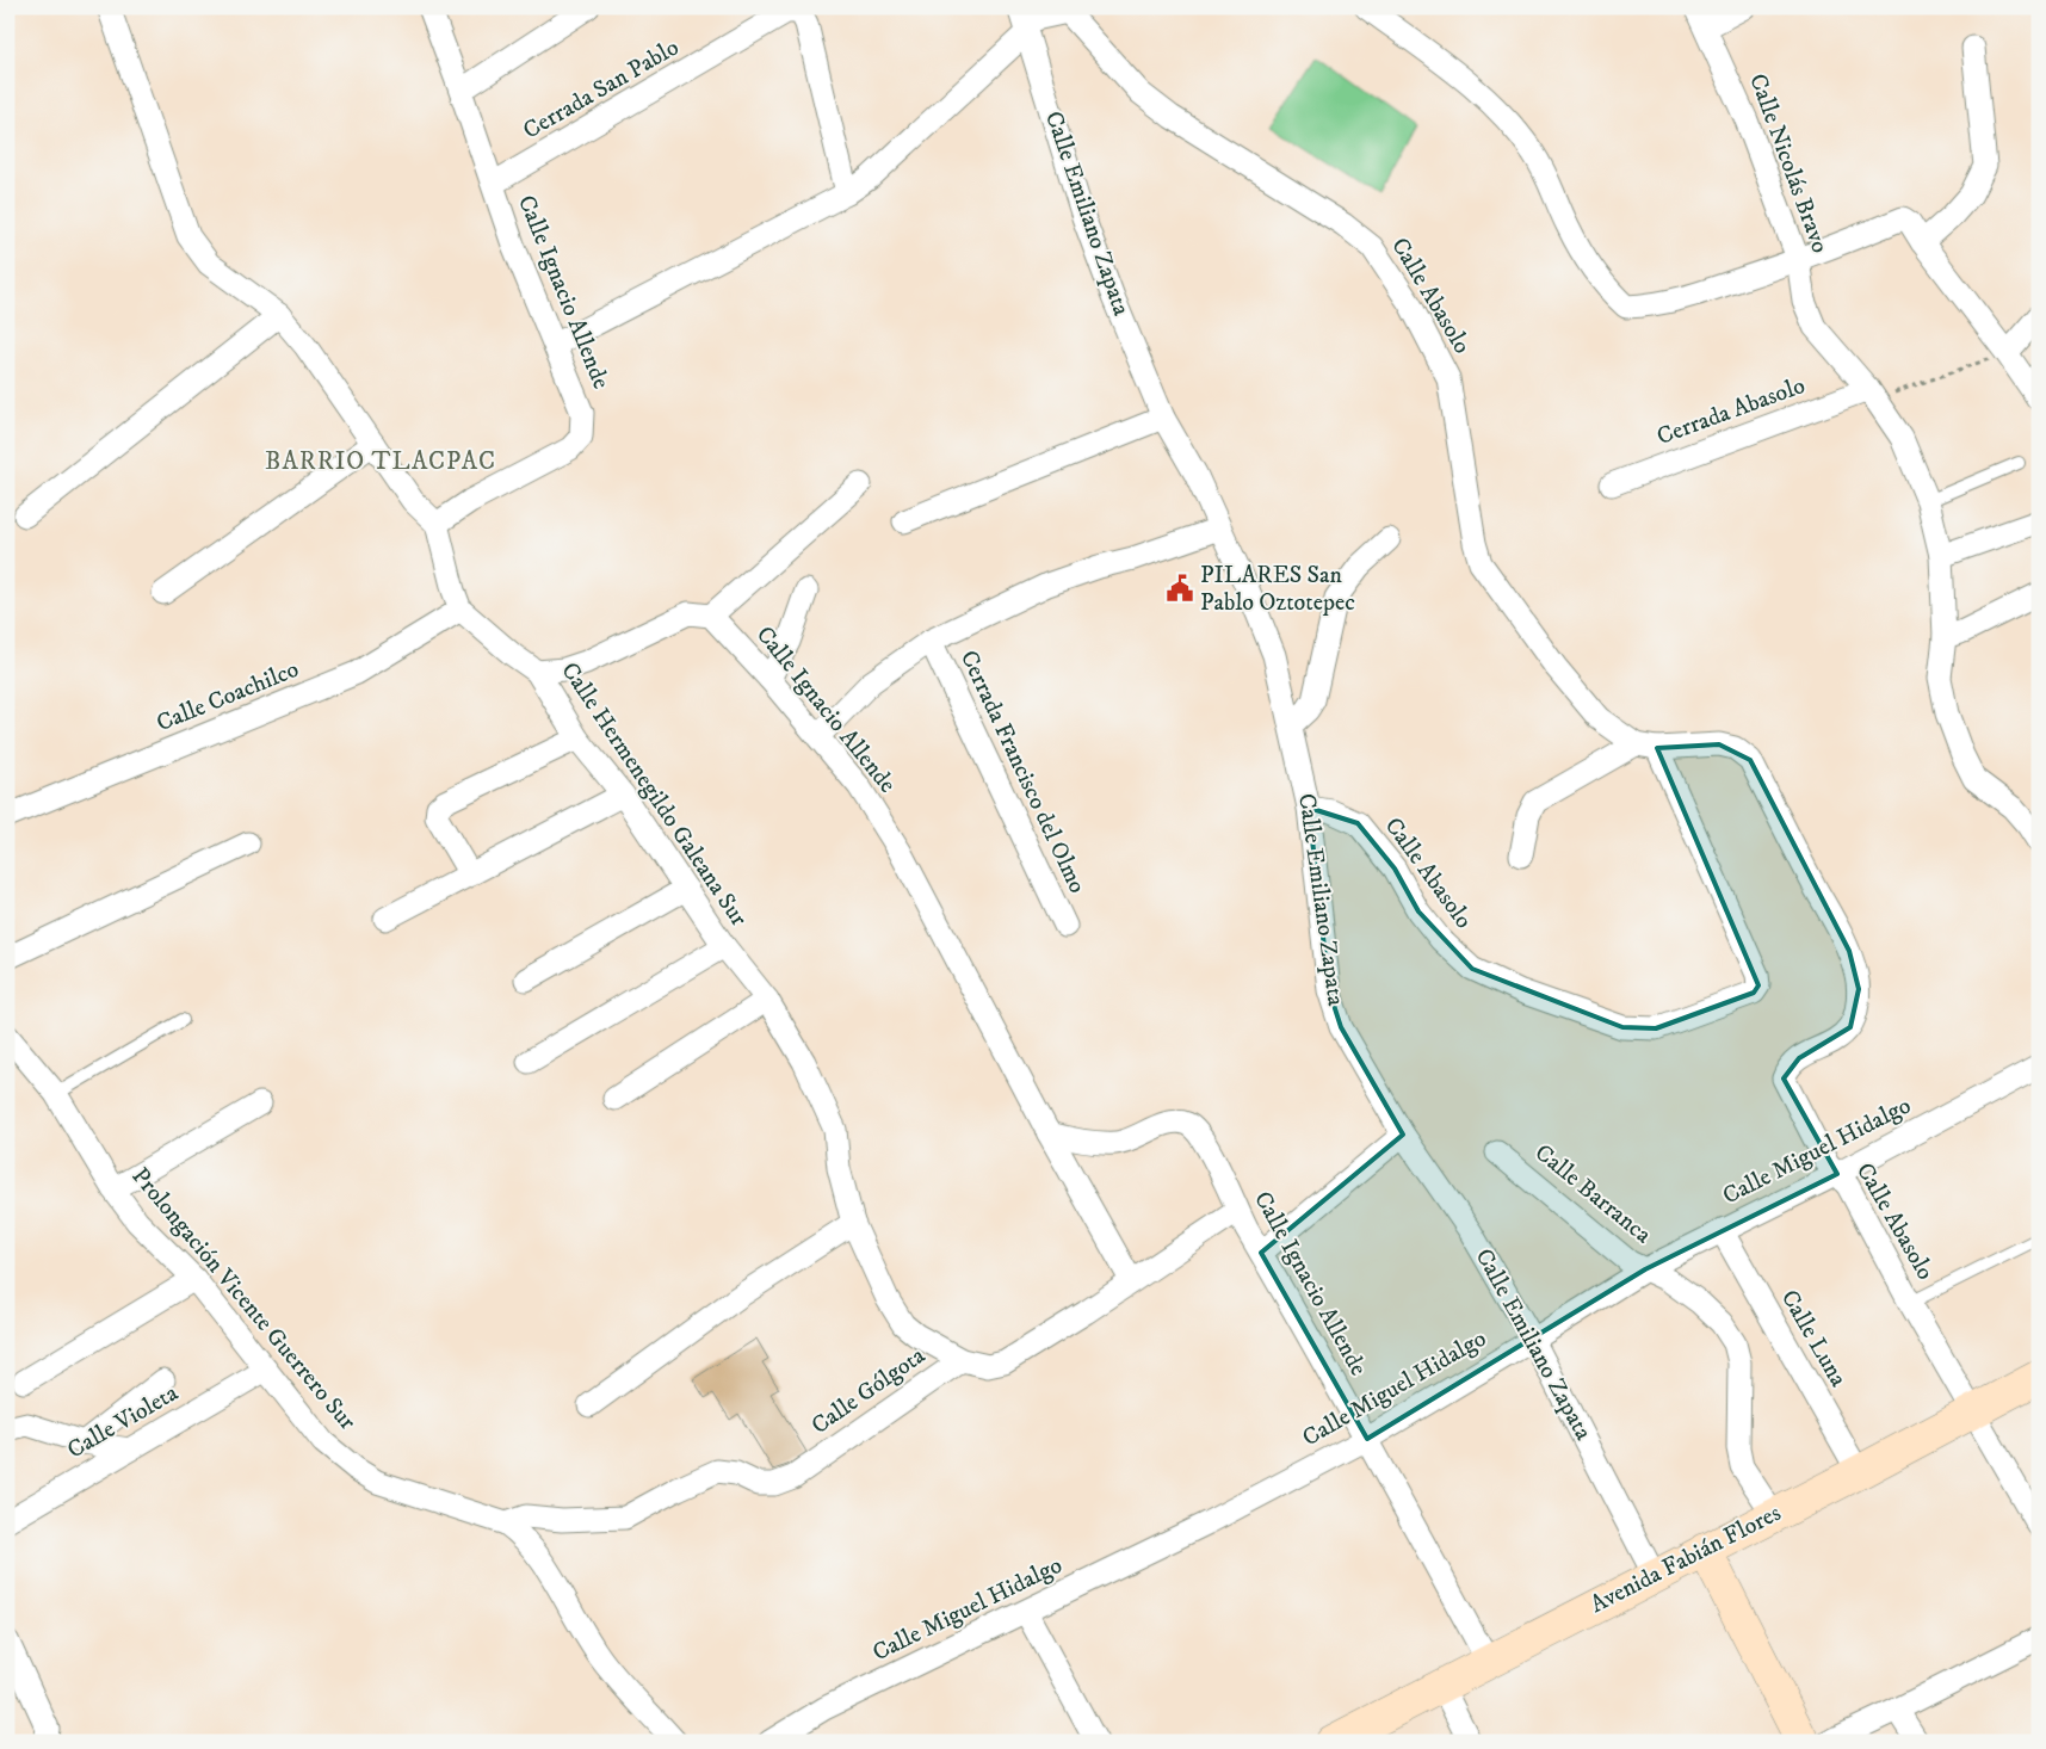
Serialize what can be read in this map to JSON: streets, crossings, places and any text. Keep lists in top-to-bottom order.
{
  "streets": {
    "main road": ["Avenida Fabián Flores"],
    "street": [
      "Cerrada San Pablo",
      "Calle Nicolás Bravo",
      "Calle Emiliano Zapata",
      "Calle Ignacio Allende",
      "Calle Abasolo",
      "Cerrada Abasolo",
      "Calle Coachilco",
      "Cerrada Francisco del Olmo",
      "Calle Hermenegildo Galeana Sur",
      "Calle Miguel Hidalgo",
      "Calle Barranca",
      "Prolongación Vicente Guerrero Sur",
      "Calle Luna",
      "Calle Gólgota",
      "Calle Violeta"
    ]
  },
  "crossings": [
    ["Cerrada San Pablo", "Calle Ignacio Allende"],
    ["Calle Nicolás Bravo", "Cerrada Abasolo"],
    ["Calle Emiliano Zapata", "Calle Abasolo"],
    ["Calle Emiliano Zapata", "Calle Miguel Hidalgo"],
    ["Calle Emiliano Zapata", "Avenida Fabián Flores"],
    ["Calle Ignacio Allende", "Calle Miguel Hidalgo"],
    ["Calle Ignacio Allende", "Calle Gólgota"],
    ["Calle Ignacio Allende", "Avenida Fabián Flores"],
    ["Calle Abasolo", "Calle Miguel Hidalgo"],
    ["Calle Abasolo", "Avenida Fabián Flores"],
    ["Calle Coachilco", "Calle Hermenegildo Galeana Sur"],
    ["Calle Hermenegildo Galeana Sur", "Calle Gólgota"],
    ["Calle Miguel Hidalgo", "Calle Barranca"],
    ["Calle Miguel Hidalgo", "Calle Luna"],
    ["Calle Barranca", "Avenida Fabián Flores"],
    ["Prolongación Vicente Guerrero Sur", "Calle Gólgota"],
    ["Prolongación Vicente Guerrero Sur", "Calle Violeta"],
    ["Calle Luna", "Avenida Fabián Flores"]
  ],
  "districts": ["BARRIO TLACPAC"],
  "places": {
    "public building": ["PILARES San Pablo Oztotepec"]
  }
}
